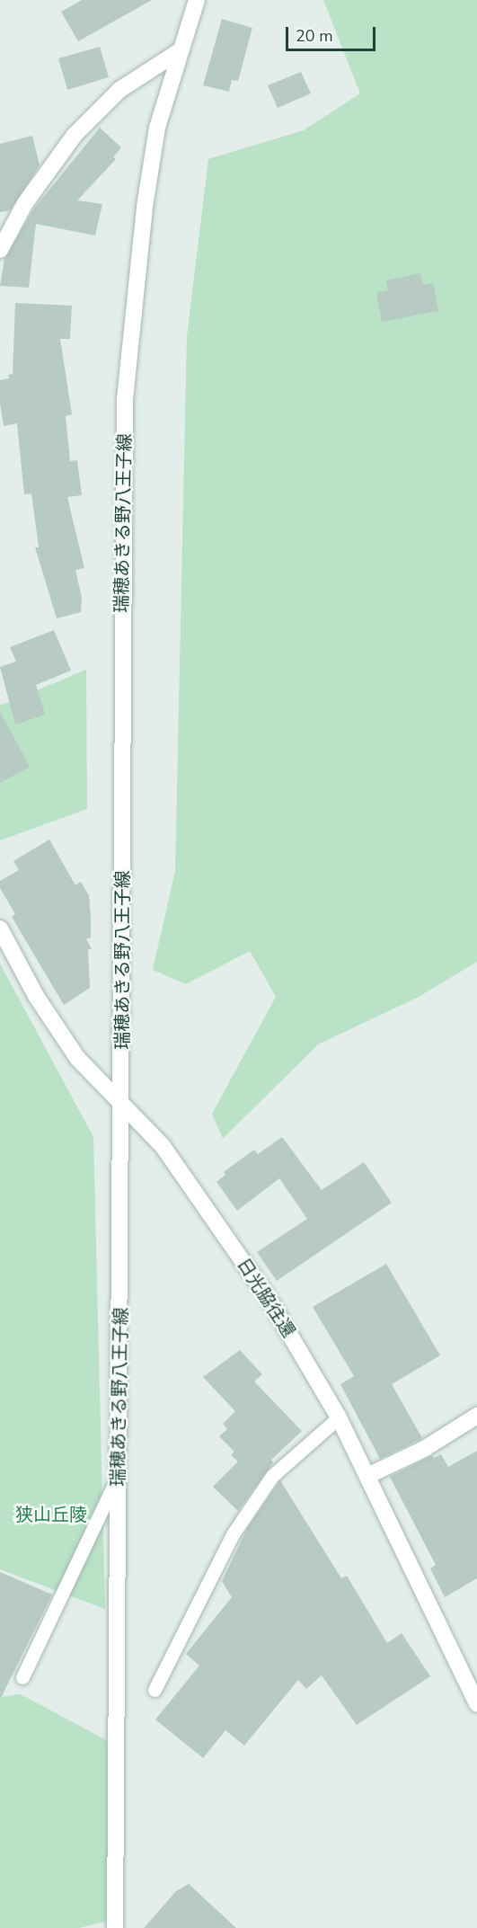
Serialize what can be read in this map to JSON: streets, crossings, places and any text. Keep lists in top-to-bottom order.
{
  "streets": {
    "main road": ["瑞穂あきる野八王子線", "日光脇往還"]
  },
  "crossings": [
    ["瑞穂あきる野八王子線", "日光脇往還"]
  ],
  "parks": ["狭山丘陵"],
  "scale_bar": "20 m"
}
